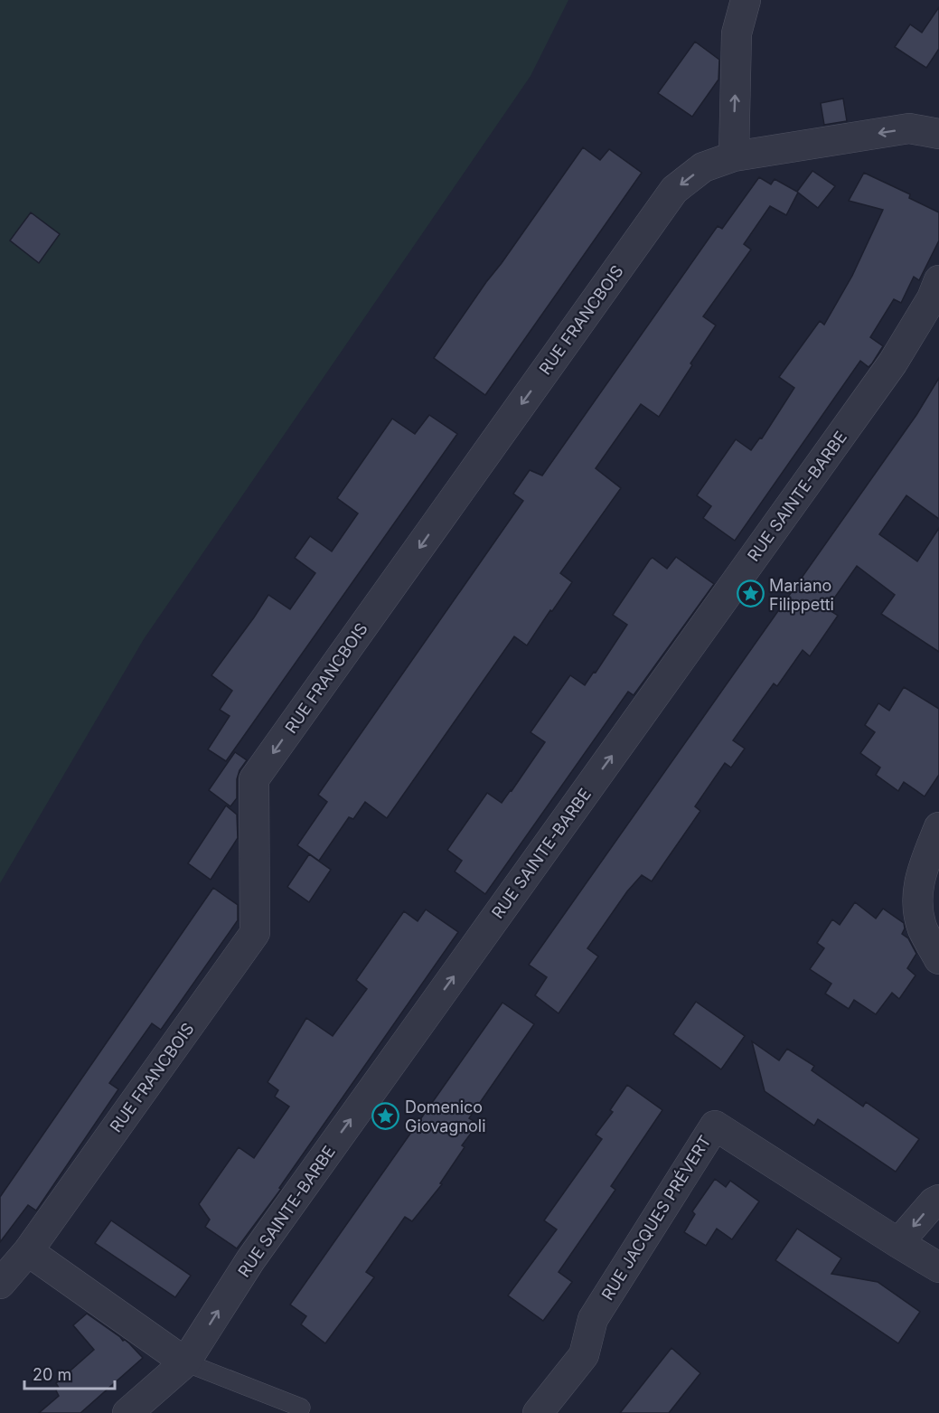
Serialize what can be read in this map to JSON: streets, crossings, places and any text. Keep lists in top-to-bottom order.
{
  "streets": {
    "street": ["RUE FRANCBOIS", "RUE SAINTE-BARBE", "RUE JACQUES PRÉVERT"]
  },
  "one_way": ["RUE FRANCBOIS", "RUE SAINTE-BARBE"],
  "places": {
    "place": ["Mariano Filippetti", "Domenico Giovagnoli"]
  },
  "scale_bar": "20 m"
}
